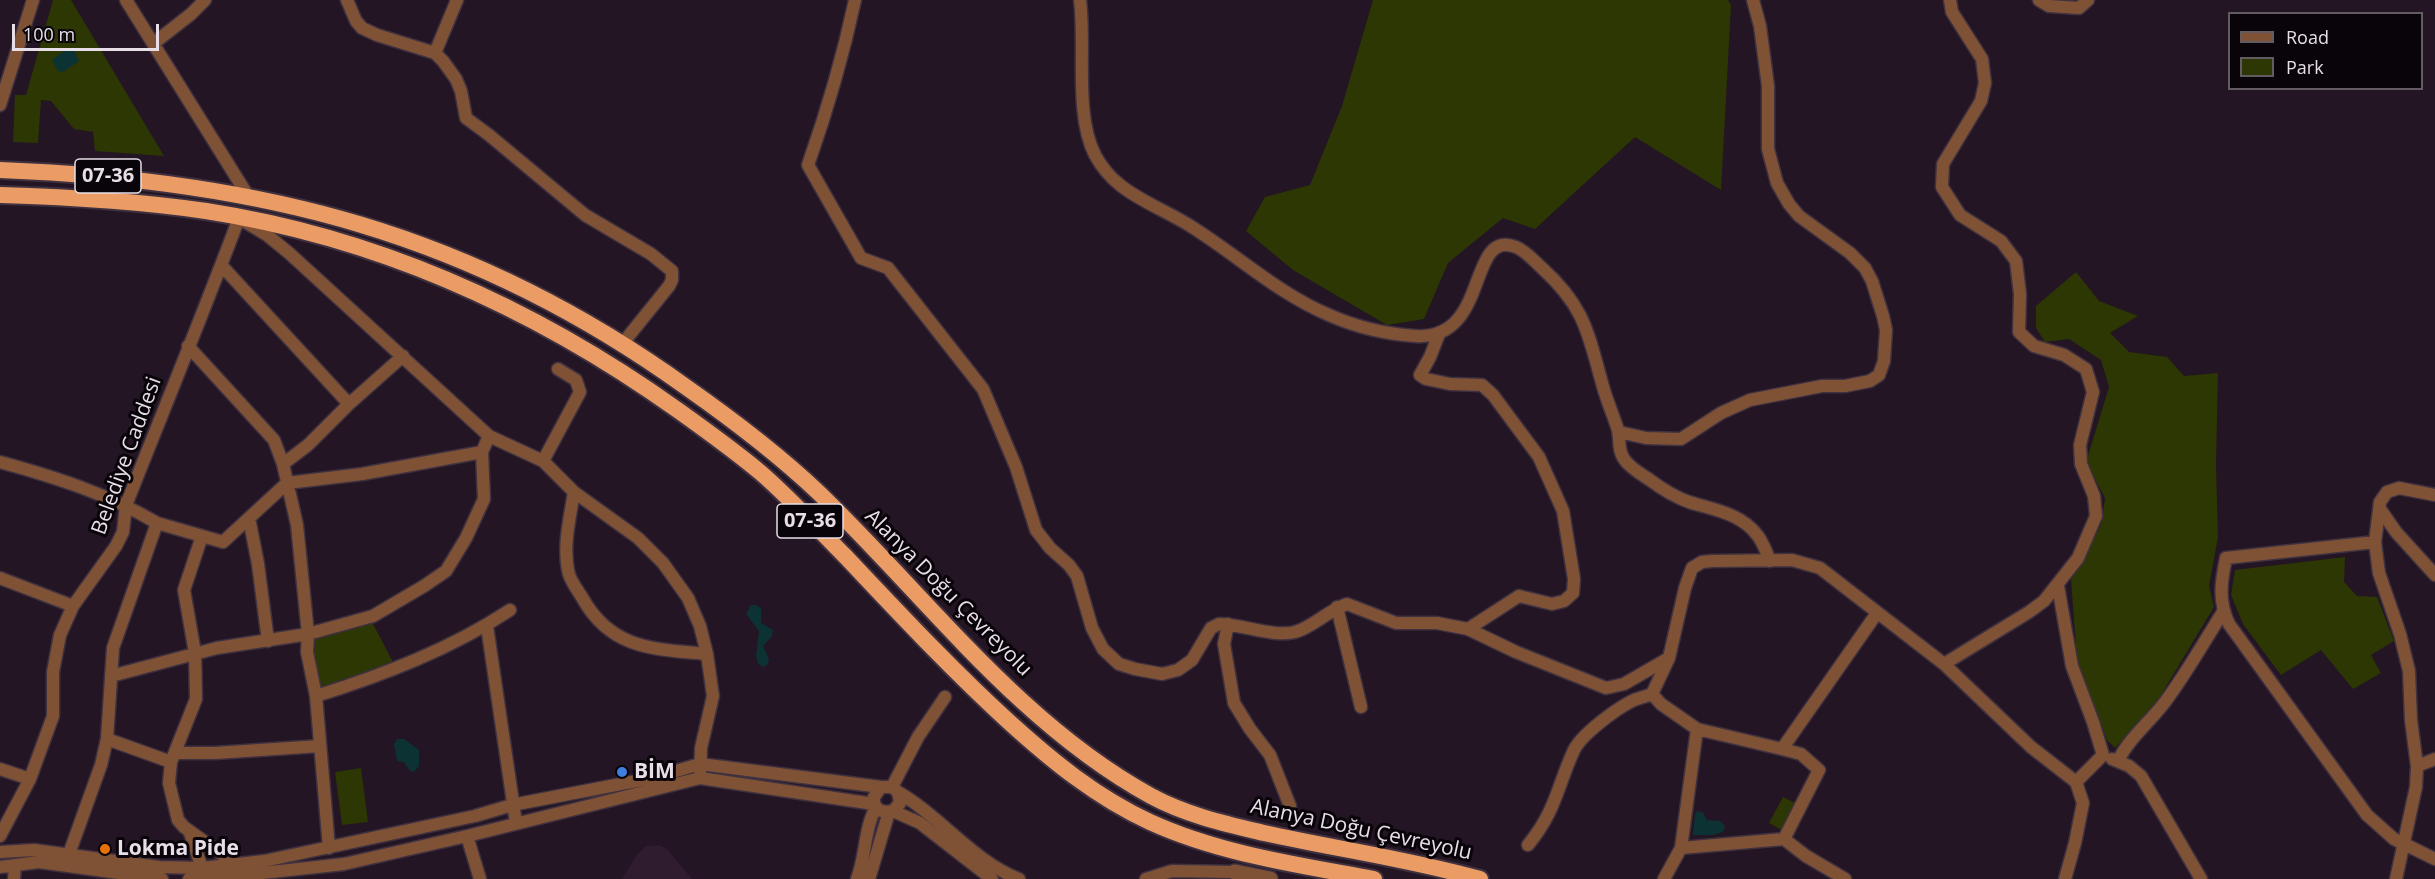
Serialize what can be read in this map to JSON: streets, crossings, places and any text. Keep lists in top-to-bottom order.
{
  "streets": {
    "highway": ["07-36", "Alanya Doğu Çevreyolu"],
    "street": ["Belediye Caddesi"]
  },
  "crossings": [
    ["07-36", "Belediye Caddesi"]
  ],
  "places": ["BİM", "Lokma Pide"],
  "legend": ["Road", "Park"],
  "scale_bar": "100 m"
}
